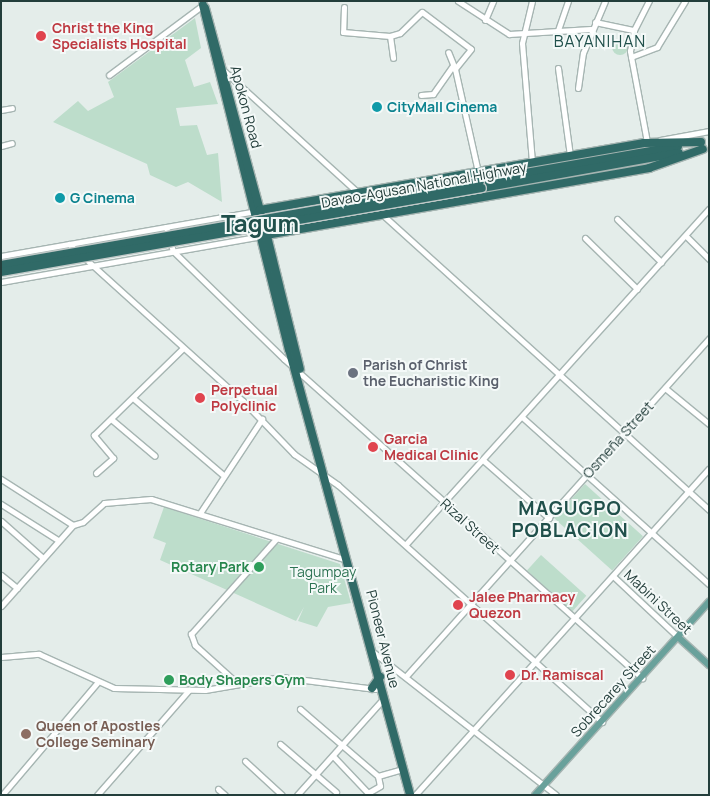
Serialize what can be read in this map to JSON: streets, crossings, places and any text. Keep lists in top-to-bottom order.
{
  "streets": {
    "highway": ["Apokon Road", "Davao-Agusan National Highway", "Pioneer Avenue"],
    "main road": ["Mabini Street", "Sobrecarey Street"],
    "street": ["Osmeña Street", "Rizal Street"]
  },
  "crossings": [
    ["Apokon Road", "Davao-Agusan National Highway"],
    ["Apokon Road", "Pioneer Avenue"],
    ["Davao-Agusan National Highway", "Rizal Street"],
    ["Davao-Agusan National Highway", "Pioneer Avenue"],
    ["Osmeña Street", "Rizal Street"],
    ["Rizal Street", "Pioneer Avenue"],
    ["Rizal Street", "Sobrecarey Street"],
    ["Mabini Street", "Sobrecarey Street"]
  ],
  "districts": ["BAYANIHAN", "Tagum", "MAGUGPO POBLACION"],
  "parks": ["Tagumpay Park"],
  "places": [
    "Christ the King Specialists Hospital",
    "CityMall Cinema",
    "G Cinema",
    "Parish of Christ the Eucharistic King",
    "Perpetual Polyclinic",
    "Garcia Medical Clinic",
    "Rotary Park",
    "Jalee Pharmacy Quezon",
    "Dr. Ramiscal",
    "Body Shapers Gym",
    "Queen of Apostles College Seminary"
  ]
}
